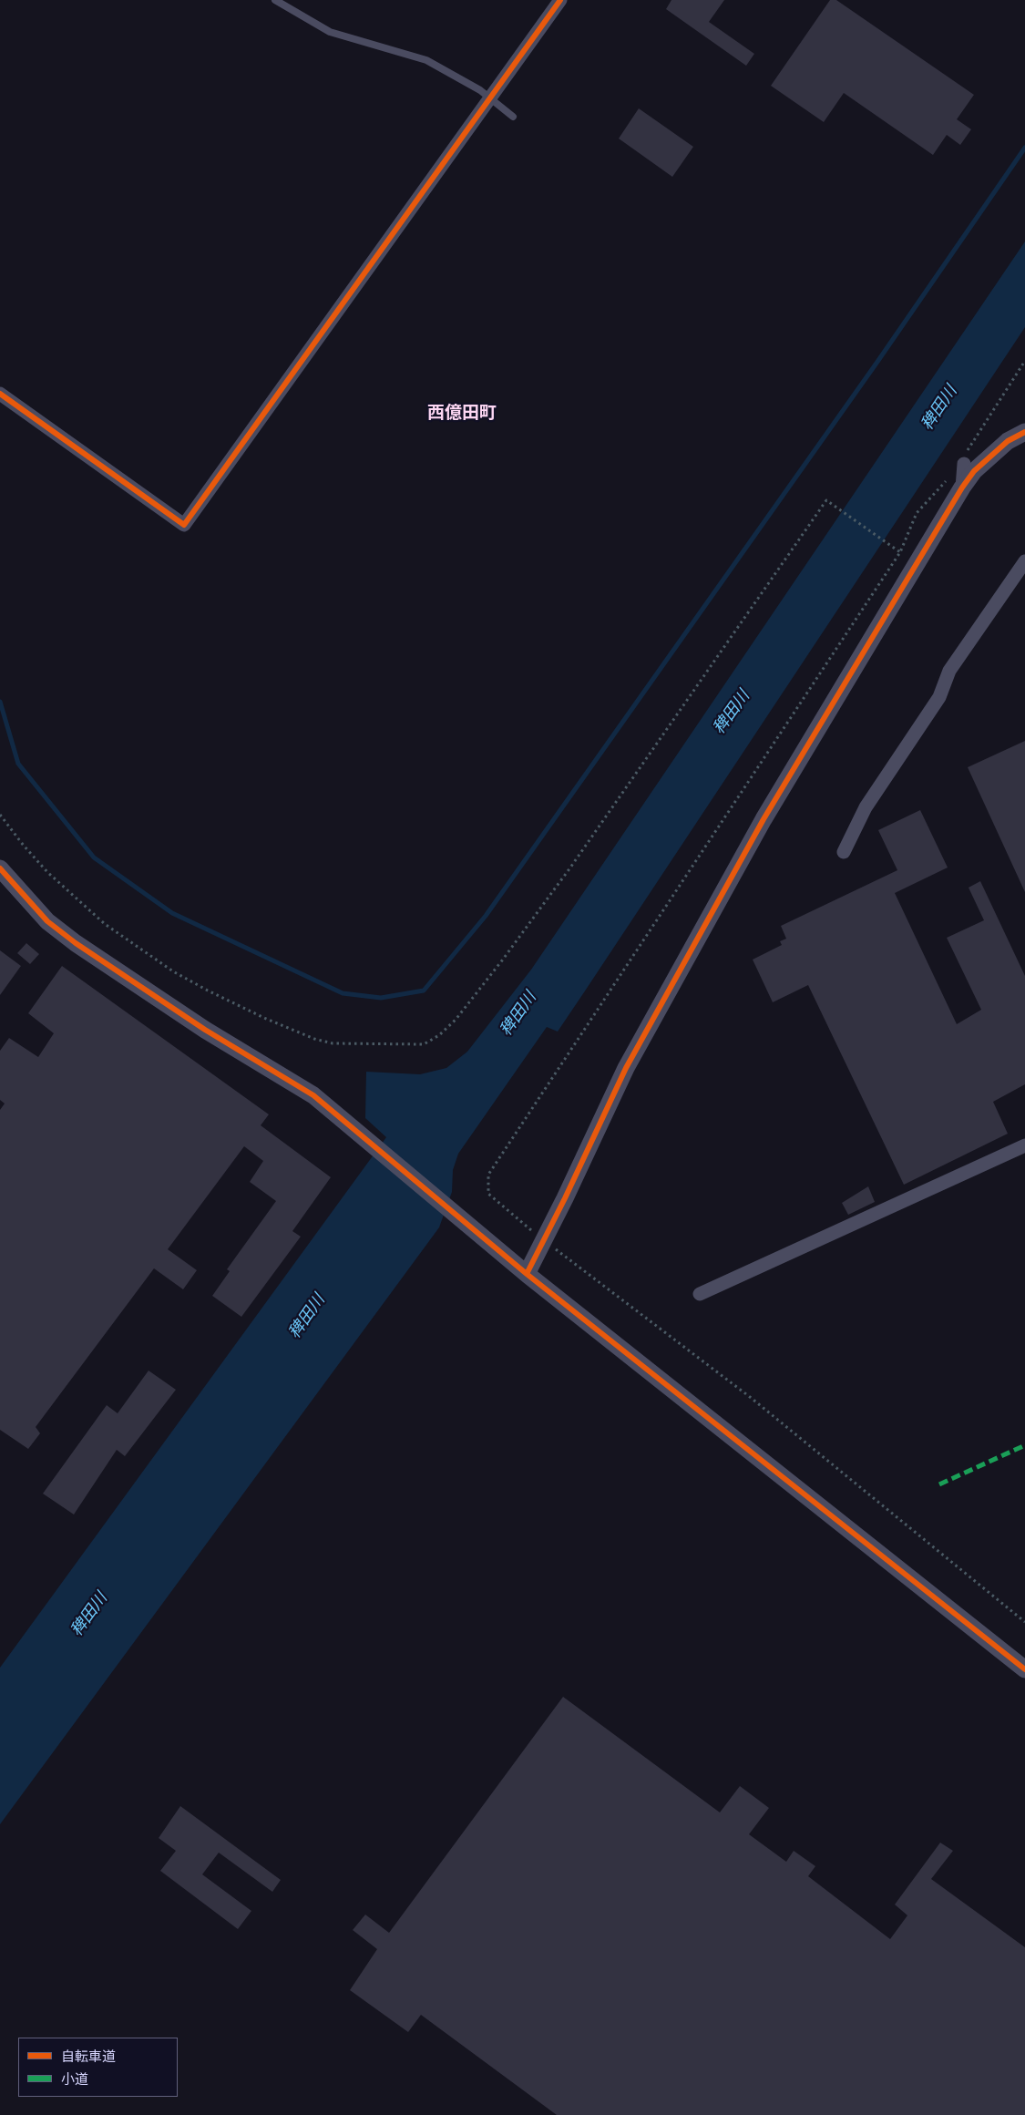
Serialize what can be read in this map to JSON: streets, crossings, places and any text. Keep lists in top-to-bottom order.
{
  "districts": ["西億田町"],
  "water": ["稗田川"],
  "legend": ["自転車道", "小道"]
}
